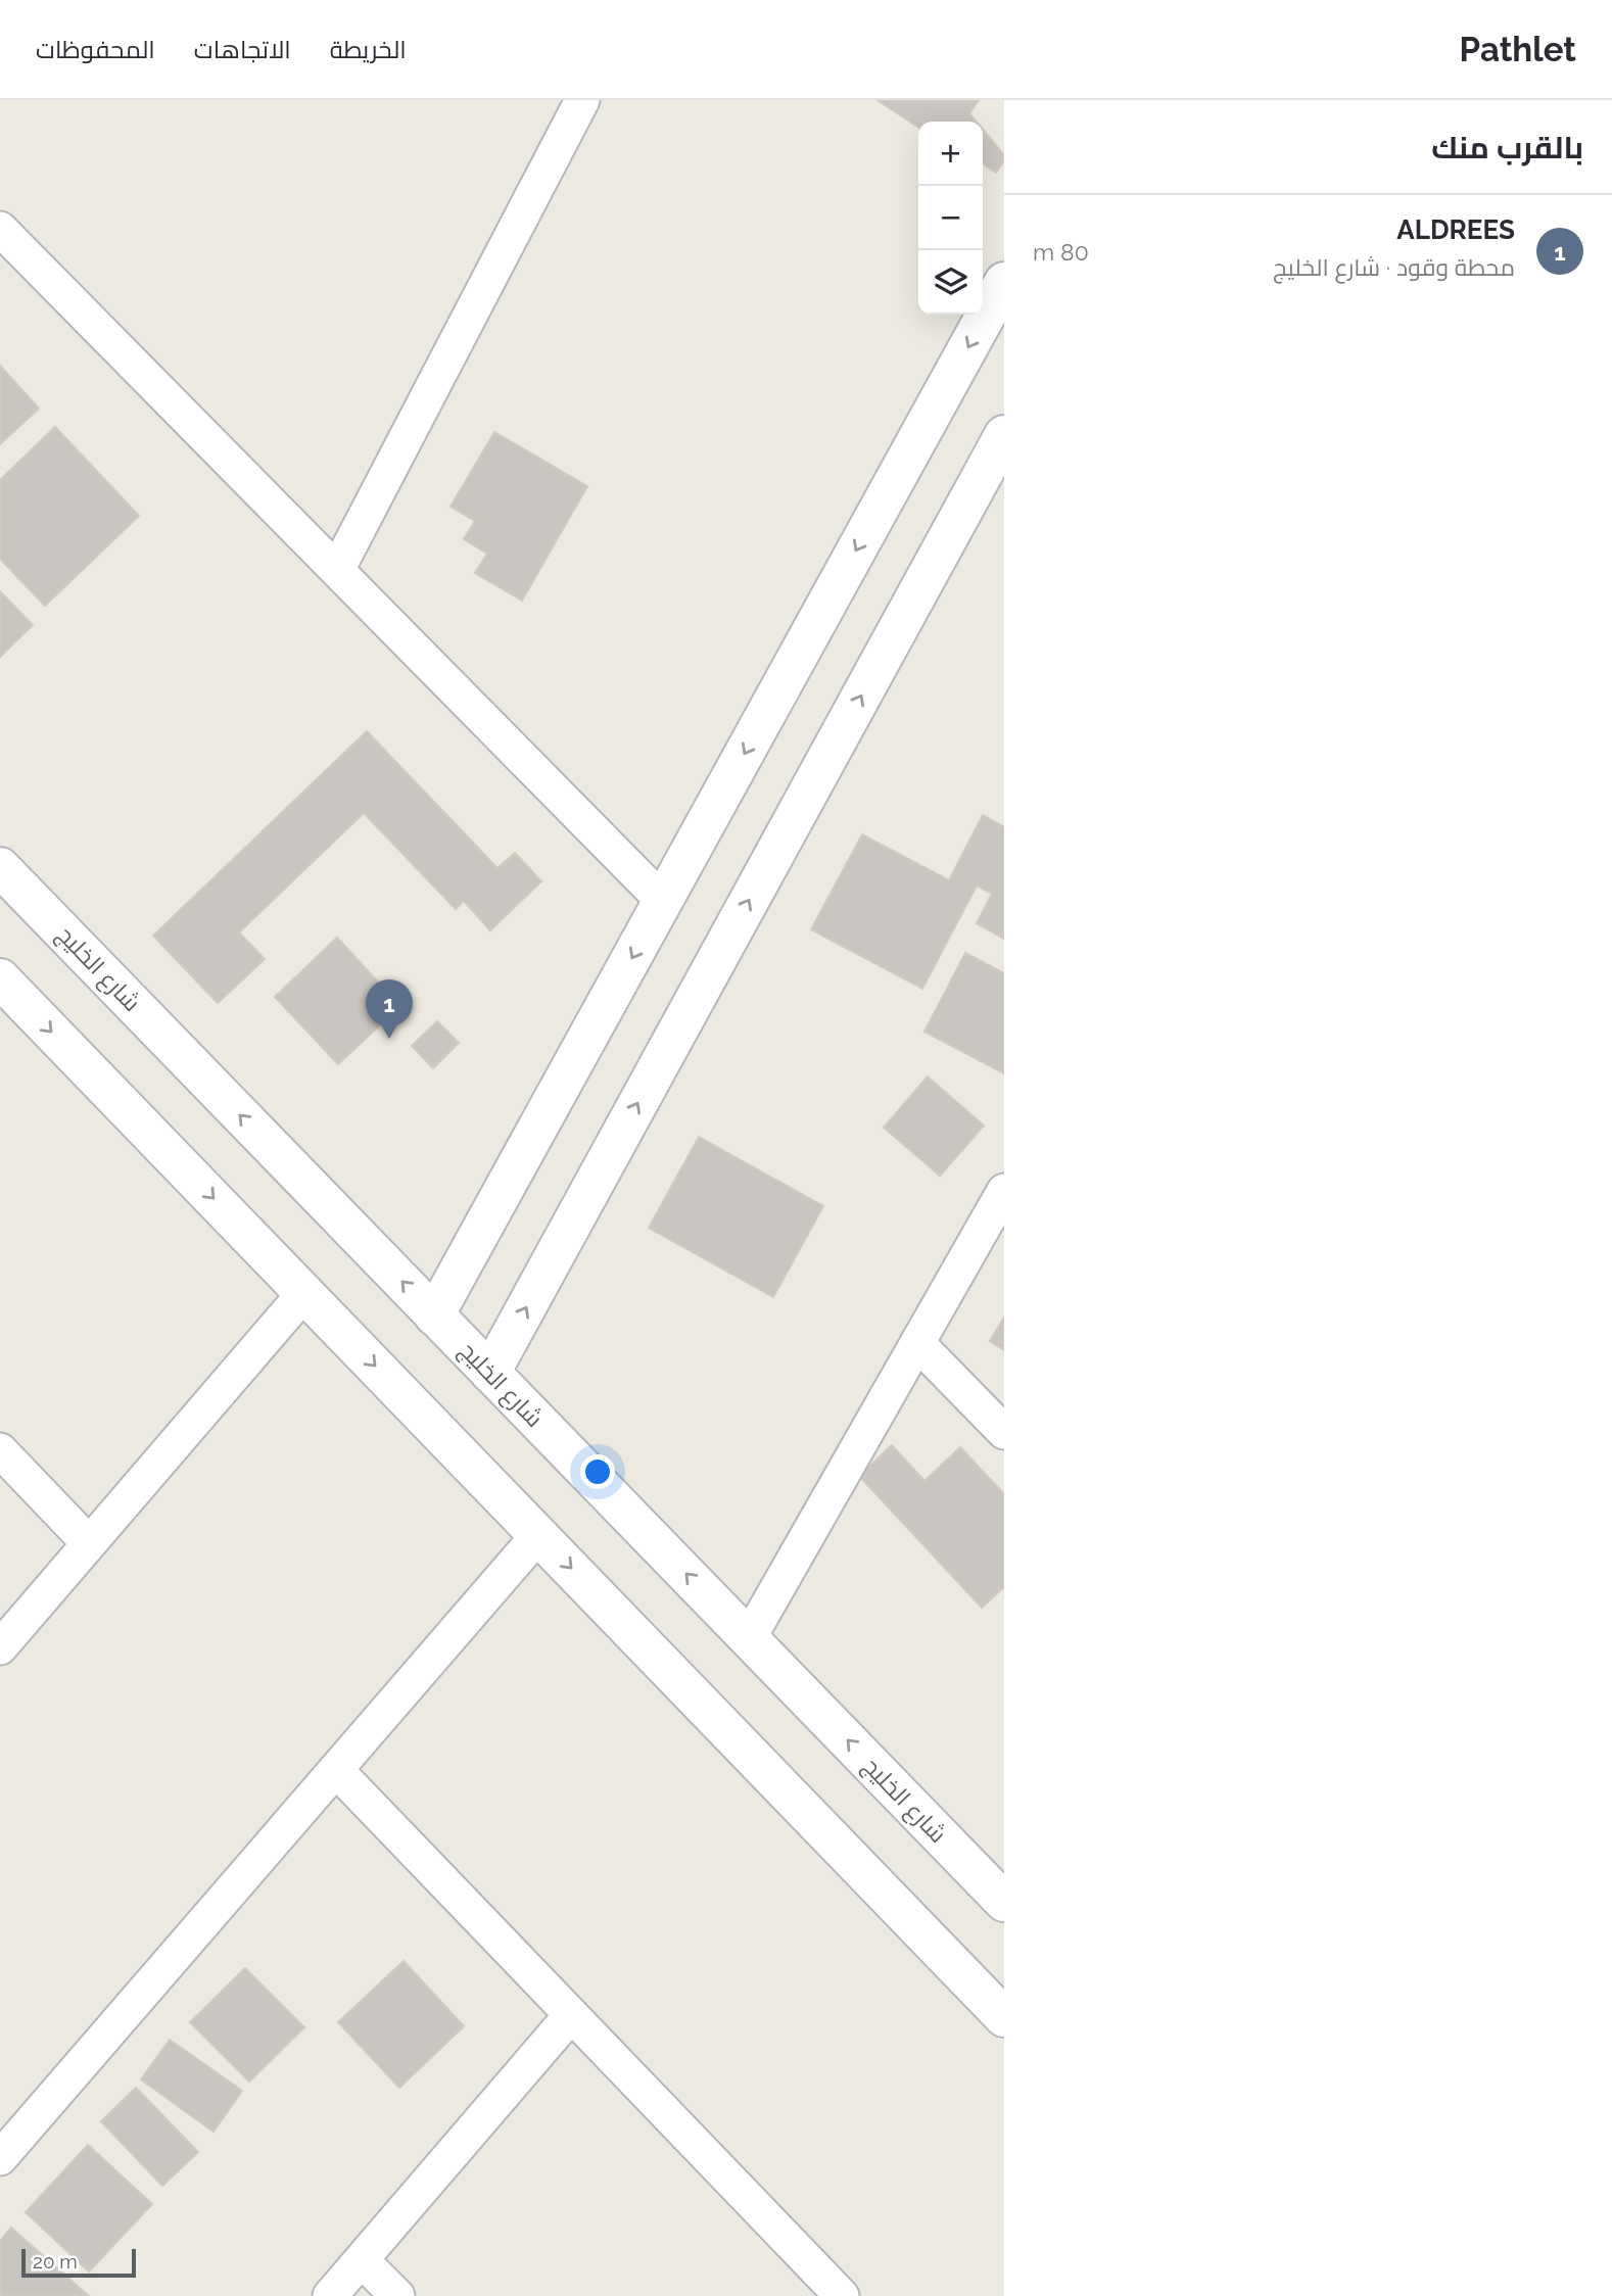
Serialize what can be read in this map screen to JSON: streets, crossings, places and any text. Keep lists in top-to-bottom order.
{
  "streets": {
    "street": ["شارع الخليج"]
  },
  "scale_bar": "20 m",
  "page": {
    "header": "Pathlet",
    "nav": ["الخريطة", "الاتجاهات", "المحفوظات"],
    "heading": "بالقرب منك",
    "map_buttons": ["+", "−"],
    "list": [
      {
        "mark": "1",
        "name": "ALDREES",
        "note": "محطة وقود · شارع الخليج",
        "value": "80 m"
      }
    ],
    "pins": "1",
    "scale": "20 m"
  }
}
